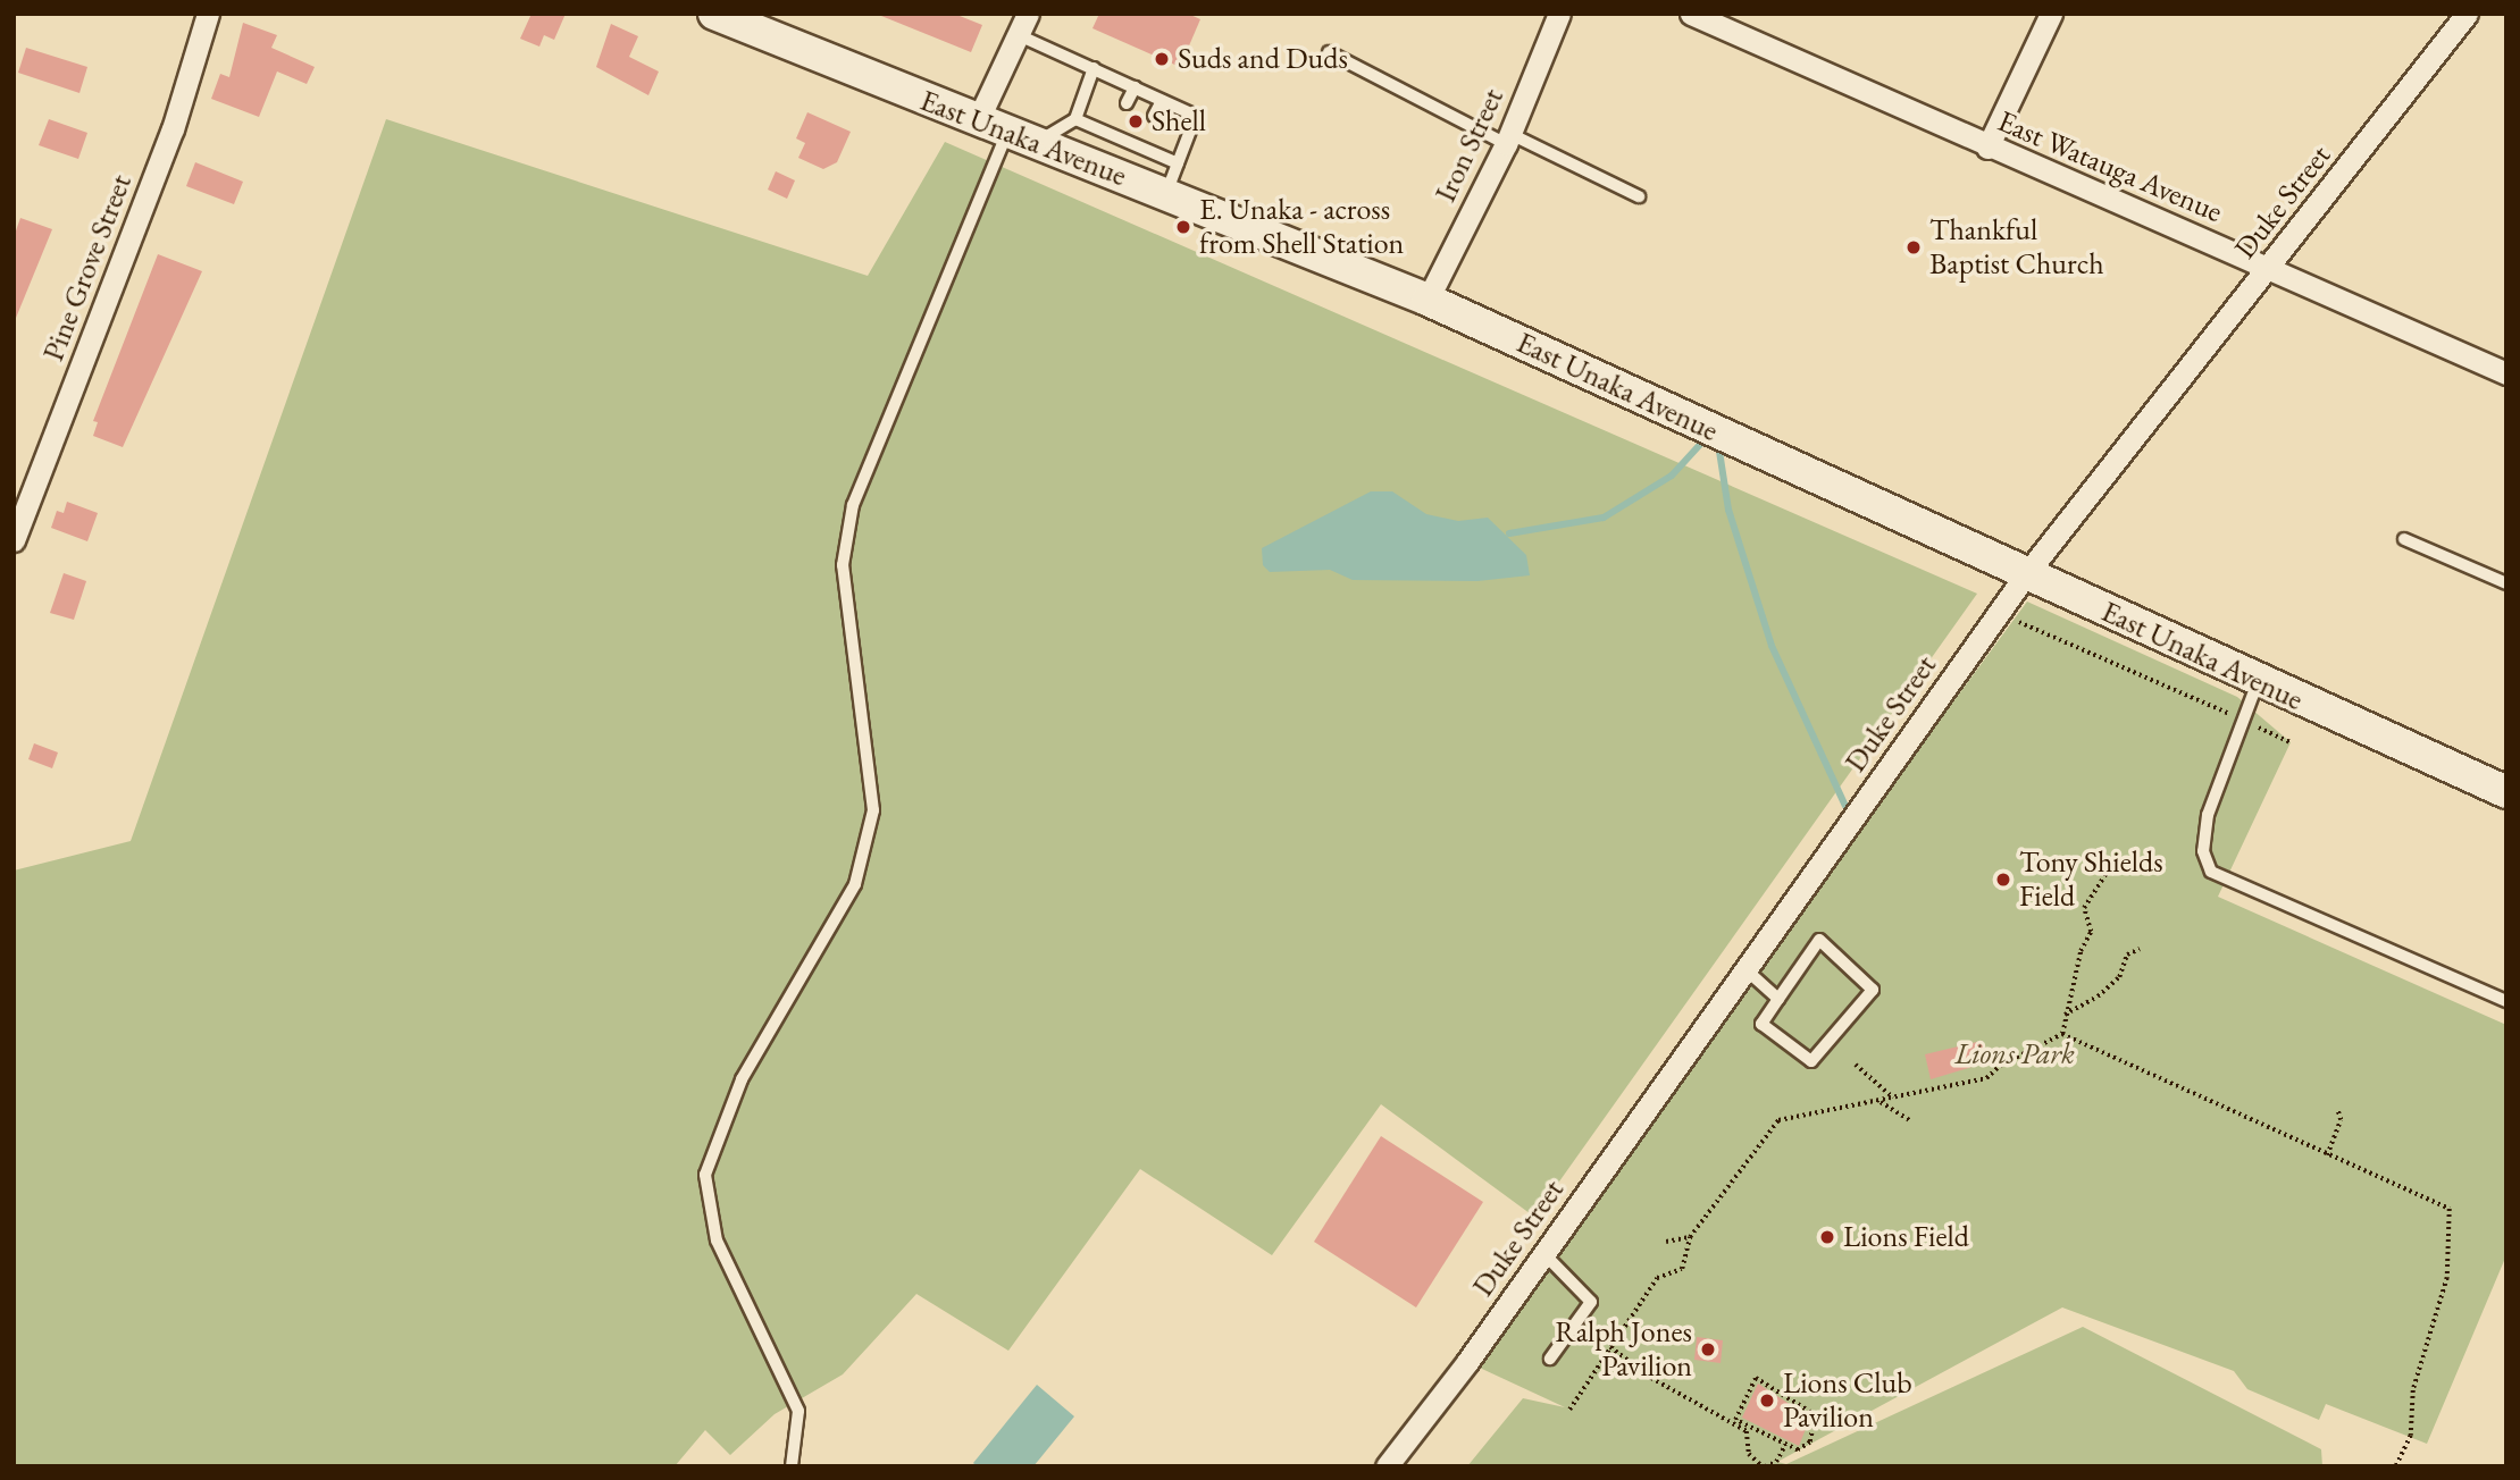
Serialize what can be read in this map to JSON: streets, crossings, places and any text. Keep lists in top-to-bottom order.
{
  "streets": {
    "main road": ["East Unaka Avenue"],
    "street": [
      "Iron Street",
      "East Watauga Avenue",
      "Duke Street",
      "Pine Grove Street"
    ]
  },
  "crossings": [
    ["East Unaka Avenue", "Iron Street"],
    ["East Unaka Avenue", "Duke Street"],
    ["East Watauga Avenue", "Duke Street"]
  ],
  "parks": ["Lions Park"],
  "places": [
    "Suds and Duds",
    "Shell",
    "E. Unaka - across from Shell Station",
    "Thankful Baptist Church",
    "Tony Shields Field",
    "Lions Field",
    "Ralph Jones Pavilion",
    "Lions Club Pavilion"
  ]
}
